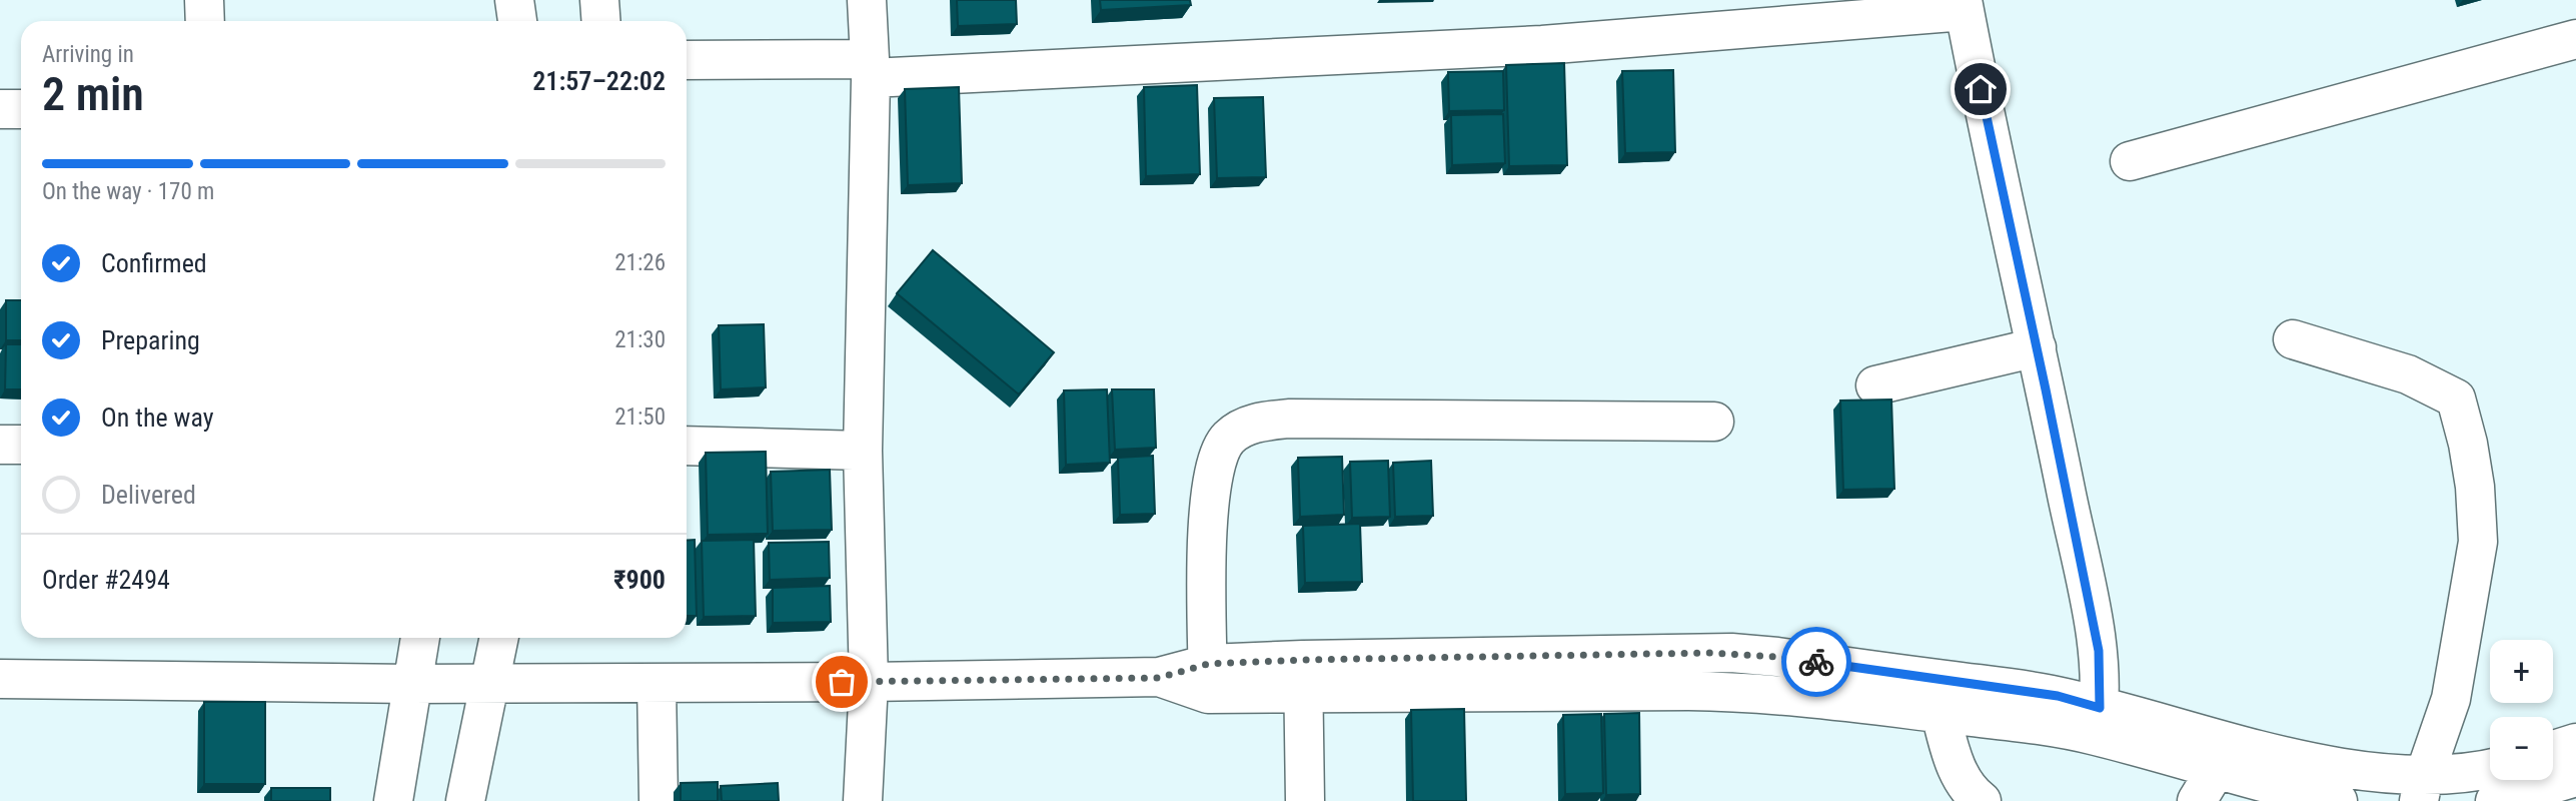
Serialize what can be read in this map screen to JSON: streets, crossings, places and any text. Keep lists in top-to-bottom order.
{
  "page": {
    "heading": ["2 min", "Arriving in", "21:57–22:02"],
    "panel": ["Order #2494", "₹900"],
    "bar": "On the way · 170 m",
    "list": [
      ["Confirmed", "21:26"],
      ["Preparing", "21:30"],
      ["On the way", "21:50"],
      "Delivered"
    ],
    "map_buttons": ["+", "−"]
  }
}
